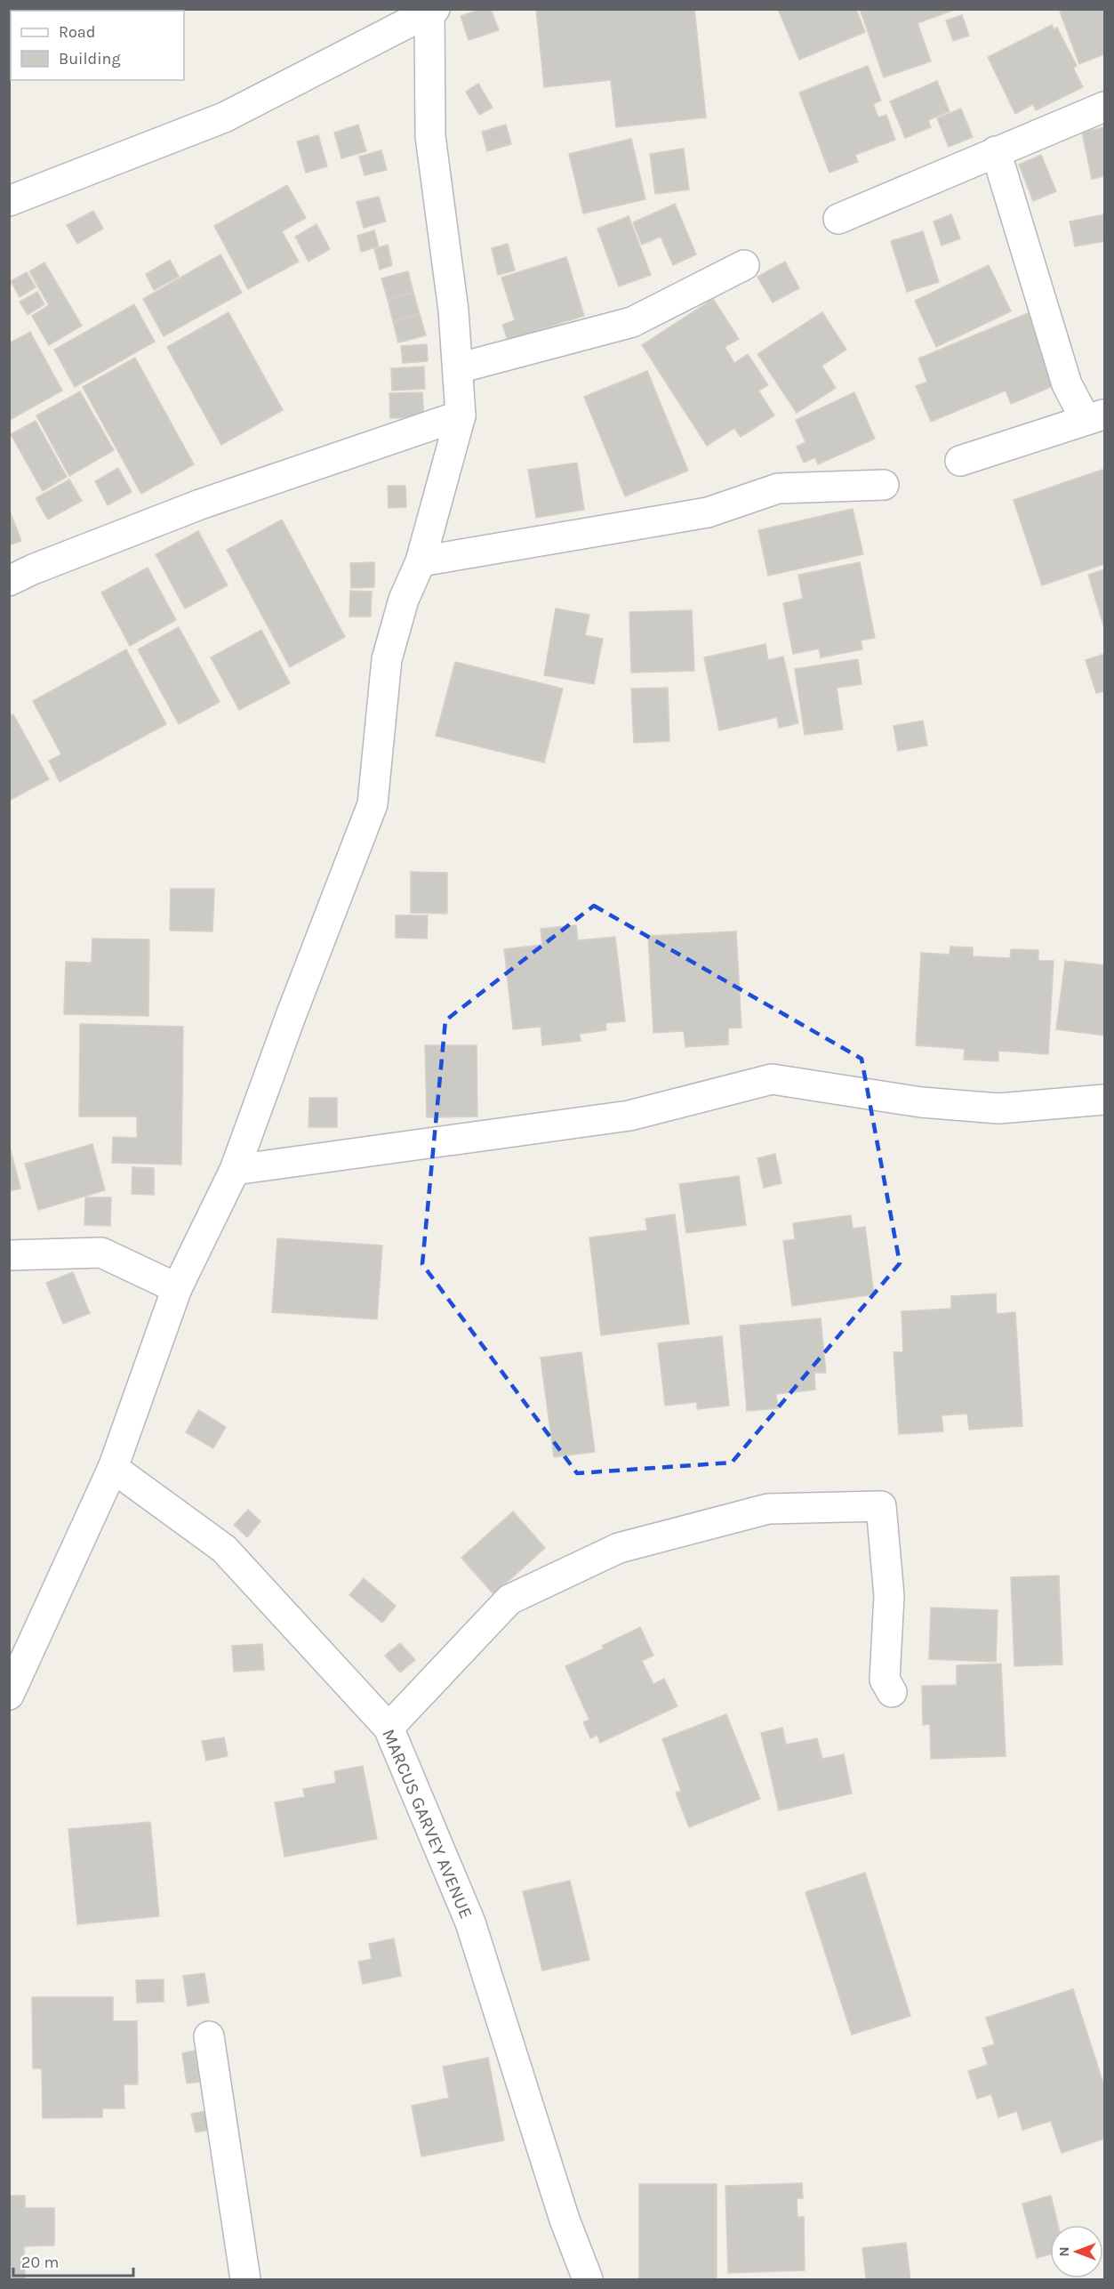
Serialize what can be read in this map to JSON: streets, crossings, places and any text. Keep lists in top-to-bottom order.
{
  "streets": {
    "street": ["MARCUS GARVEY AVENUE"]
  },
  "legend": ["Road", "Building"],
  "scale_bar": "20 m",
  "north": "left"
}
